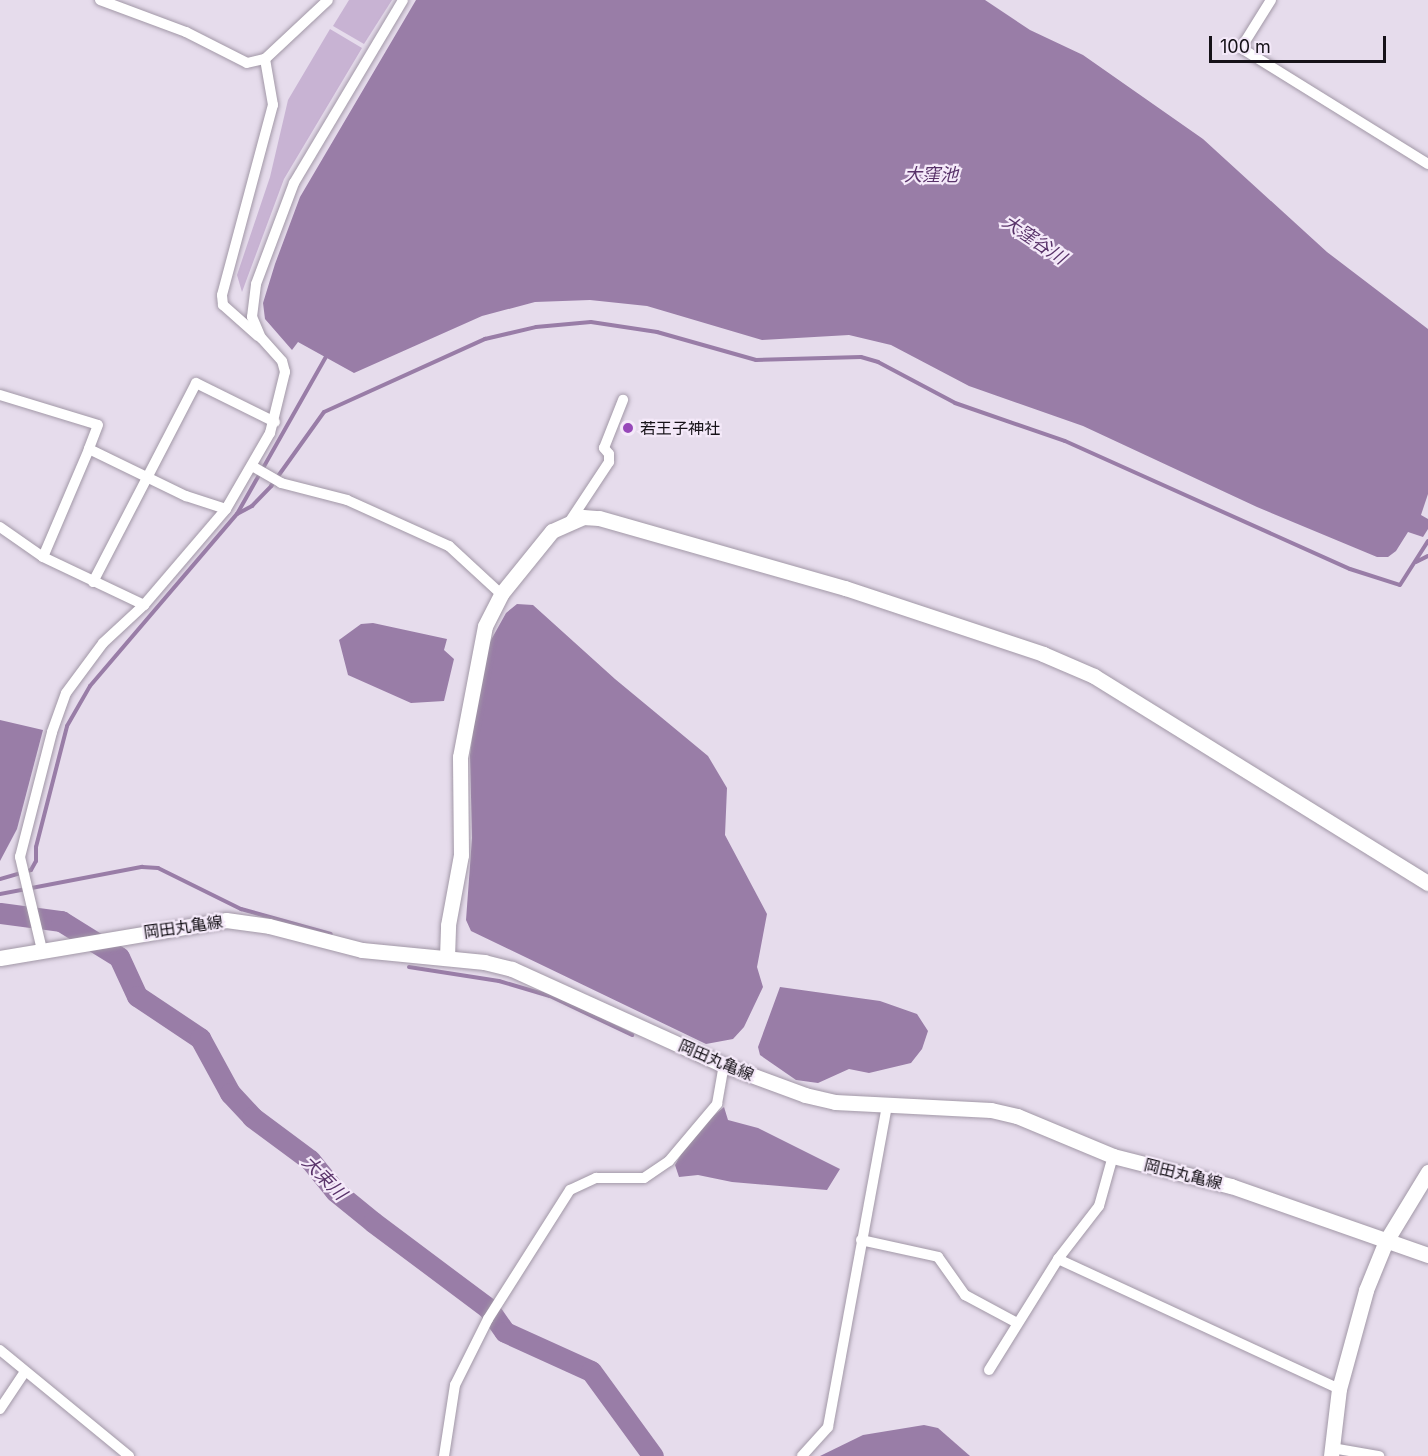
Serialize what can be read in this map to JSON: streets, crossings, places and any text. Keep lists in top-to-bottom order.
{
  "streets": {
    "street": ["岡田丸亀線"]
  },
  "water": ["大窪池", "大窪谷川", "大束川"],
  "places": ["若王子神社"],
  "scale_bar": "100 m"
}
